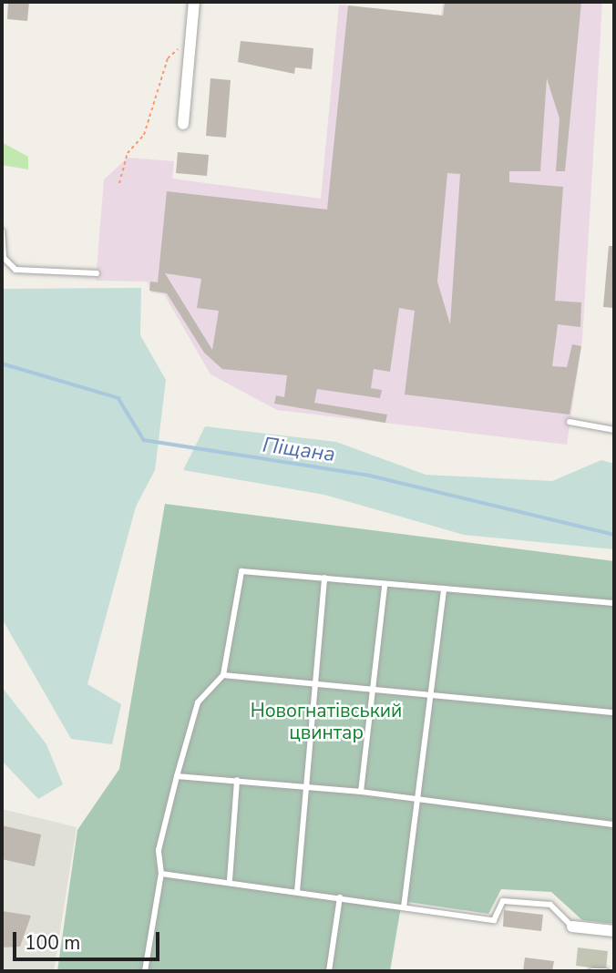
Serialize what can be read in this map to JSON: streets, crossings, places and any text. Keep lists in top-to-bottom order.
{
  "water": ["Піщана"],
  "parks": ["Новогнатівський цвинтар"],
  "scale_bar": "100 m"
}
